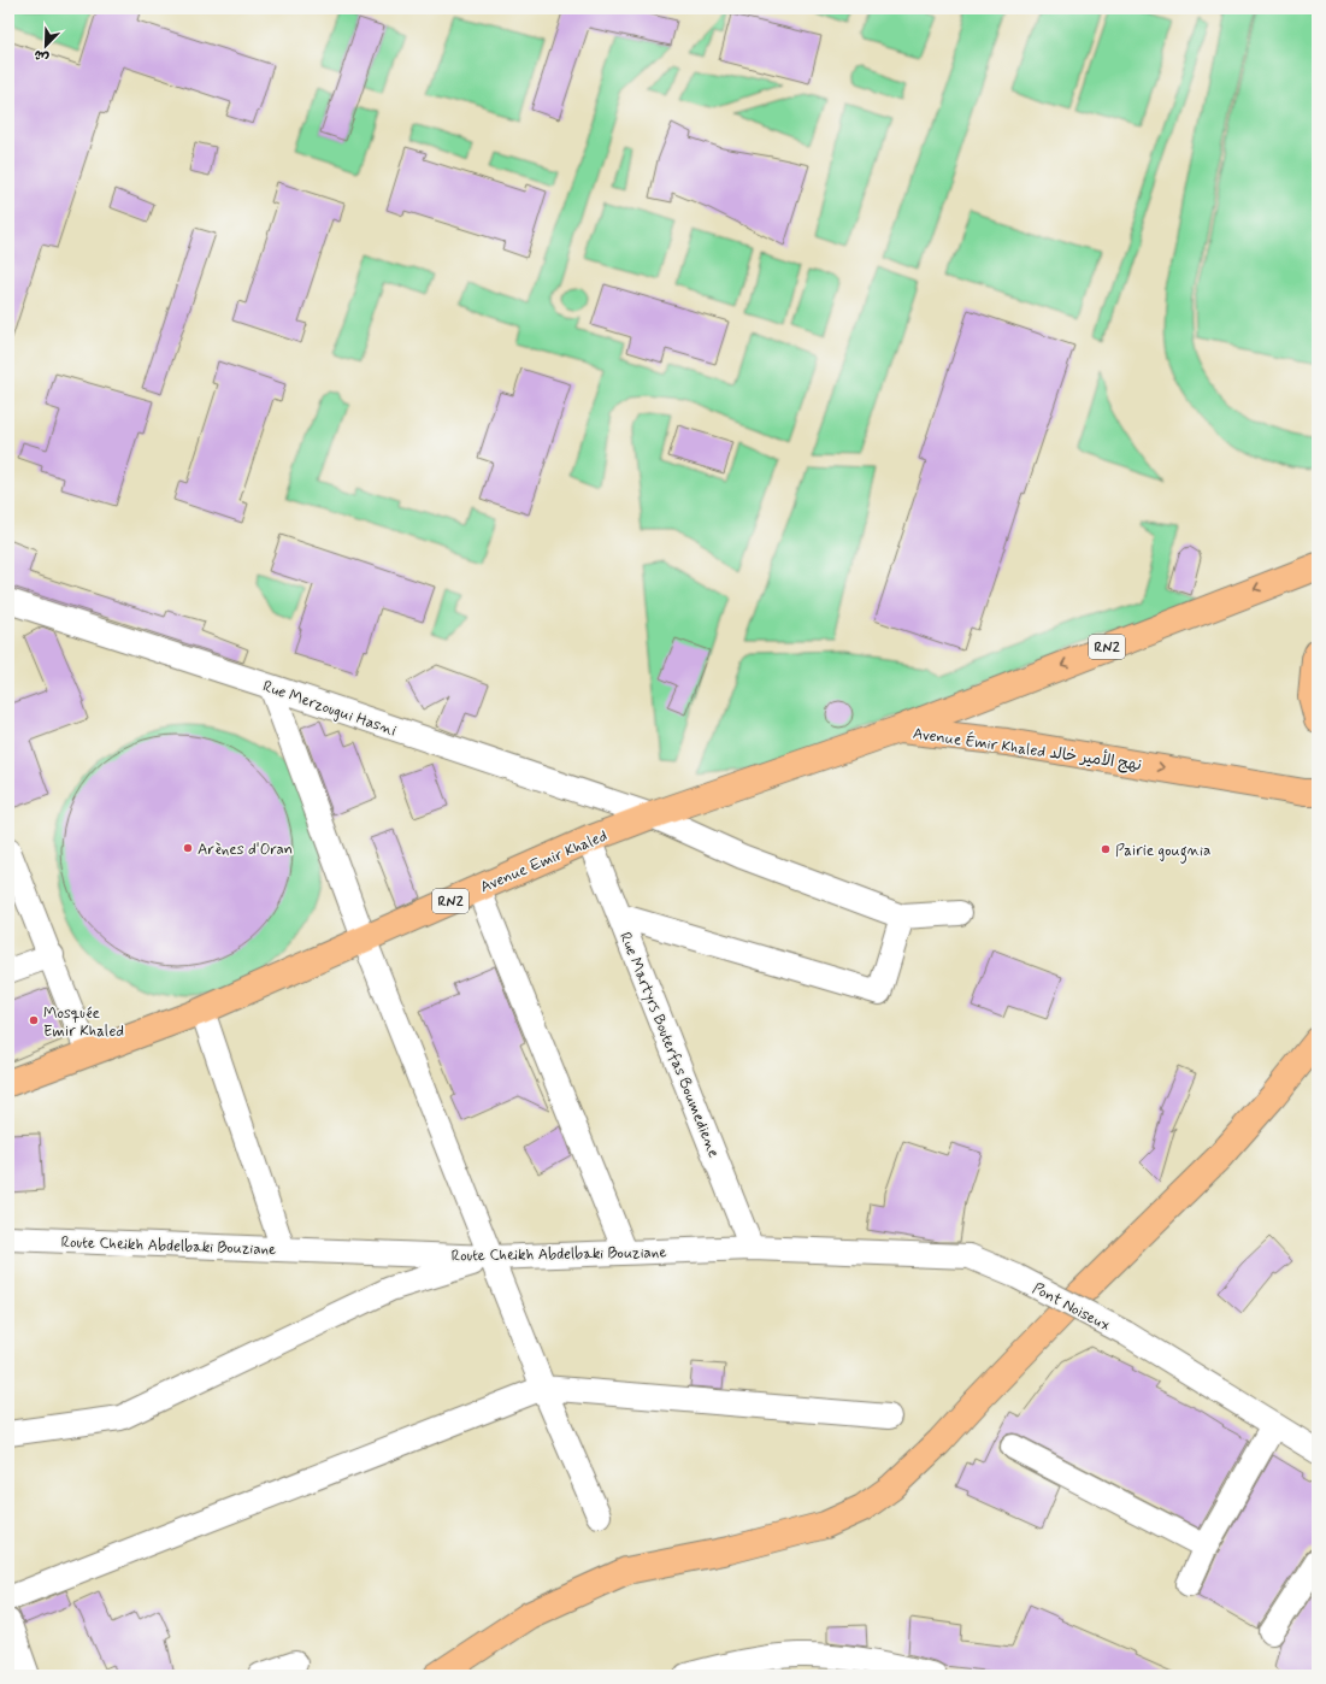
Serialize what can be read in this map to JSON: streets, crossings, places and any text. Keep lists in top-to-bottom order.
{
  "streets": {
    "main road": ["RN2", "Avenue Émir Khaled نهج الأمير خالد", "Avenue Emir Khaled"],
    "street": [
      "Rue Merzougui Hasni",
      "Rue Martyrs Bouterfas Boumediene",
      "Route Cheikh Abdelbaki Bouziane",
      "Pont Noiseux"
    ]
  },
  "crossings": [
    ["RN2", "Avenue Émir Khaled نهج الأمير خالد"],
    ["Rue Merzougui Hasni", "Avenue Emir Khaled"],
    ["Avenue Émir Khaled نهج الأمير خالد", "Avenue Emir Khaled"],
    ["Avenue Emir Khaled", "Rue Martyrs Bouterfas Boumediene"],
    ["Rue Martyrs Bouterfas Boumediene", "Route Cheikh Abdelbaki Bouziane"],
    ["Route Cheikh Abdelbaki Bouziane", "Pont Noiseux"]
  ],
  "places": ["Arènes d'Oran", "Pairie gougnia", "Mosquée Emir Khaled"],
  "north": "bottom left"
}
